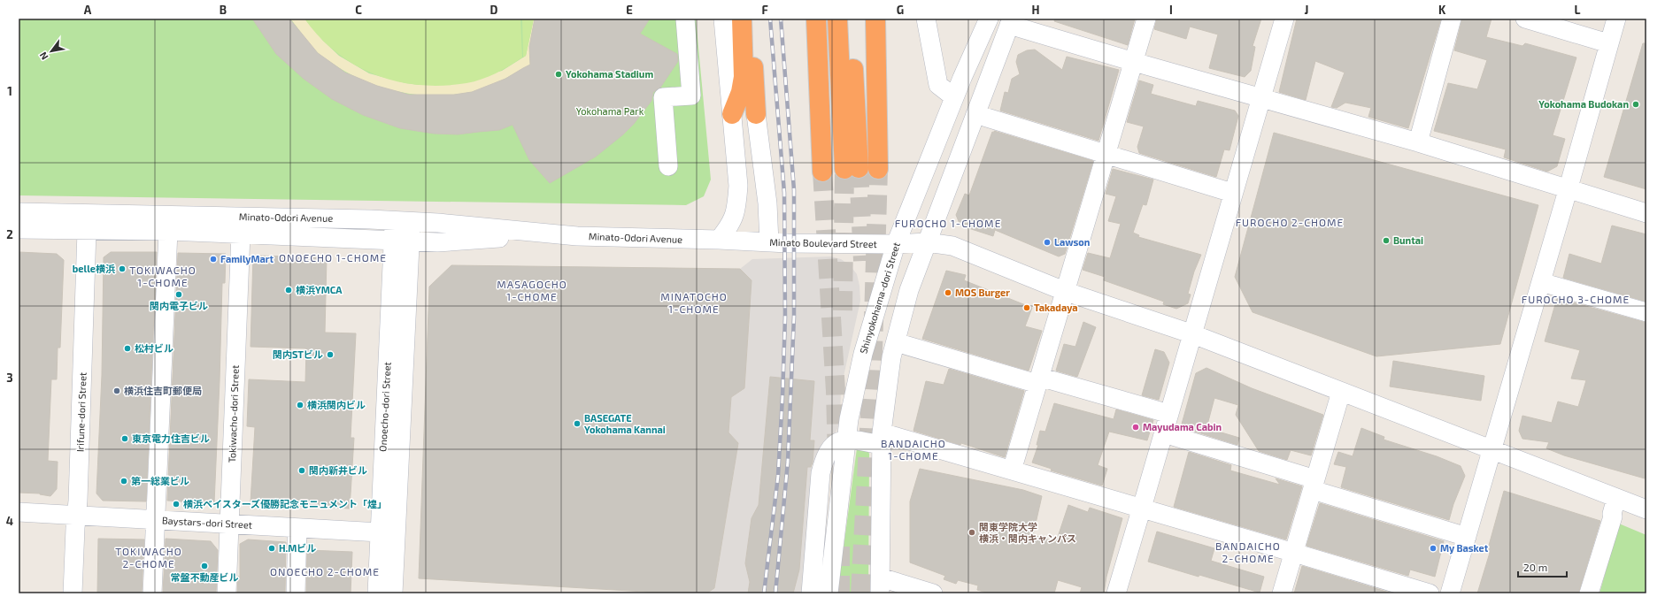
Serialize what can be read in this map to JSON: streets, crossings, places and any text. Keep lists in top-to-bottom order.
{
  "streets": {
    "street": [
      "Minato-Odori Avenue",
      "Minato Boulevard Street",
      "Shinyokohama-dori Street",
      "Onoecho-dori Street",
      "Irifune-dori Street",
      "Tokiwacho-dori Street",
      "Baystars-dori Street"
    ]
  },
  "crossings": [
    ["Minato-Odori Avenue", "Minato Boulevard Street"],
    ["Minato-Odori Avenue", "Onoecho-dori Street"],
    ["Minato-Odori Avenue", "Irifune-dori Street"],
    ["Minato-Odori Avenue", "Tokiwacho-dori Street"],
    ["Minato Boulevard Street", "Shinyokohama-dori Street"],
    ["Onoecho-dori Street", "Baystars-dori Street"],
    ["Irifune-dori Street", "Baystars-dori Street"],
    ["Tokiwacho-dori Street", "Baystars-dori Street"]
  ],
  "districts": [
    "FUROCHO 2-CHOME",
    "FUROCHO 1-CHOME",
    "ONOECHO 1-CHOME",
    "TOKIWACHO 1-CHOME",
    "MASAGOCHO 1-CHOME",
    "MINATOCHO 1-CHOME",
    "FUROCHO 3-CHOME",
    "BANDAICHO 1-CHOME",
    "BANDAICHO 2-CHOME",
    "TOKIWACHO 2-CHOME",
    "ONOECHO 2-CHOME"
  ],
  "parks": ["Yokohama Park"],
  "places": [
    "Yokohama Stadium",
    "Yokohama Budokan",
    "Buntai",
    "Lawson",
    "FamilyMart",
    "belle横浜",
    "横浜YMCA",
    "MOS Burger",
    "関内電子ビル",
    "Takadaya",
    "松村ビル",
    "関内STビル",
    "横浜住吉町郵便局",
    "横浜関内ビル",
    "BASEGATE Yokohama Kannai",
    "Mayudama Cabin",
    "東京電力住吉ビル",
    "関内新井ビル",
    "第一総業ビル",
    "横浜ベイスターズ優勝記念モニュメント「煌」",
    "関東学院大学 横浜・関内キャンパス",
    "H.Mビル",
    "My Basket",
    "常盤不動産ビル"
  ],
  "scale_bar": "20 m",
  "north": "bottom left",
  "grid": {
    "columns": [
      "A",
      "B",
      "C",
      "D",
      "E",
      "F",
      "G",
      "H",
      "I",
      "J",
      "K",
      "L"
    ],
    "rows": [
      "1",
      "2",
      "3",
      "4"
    ]
  }
}
